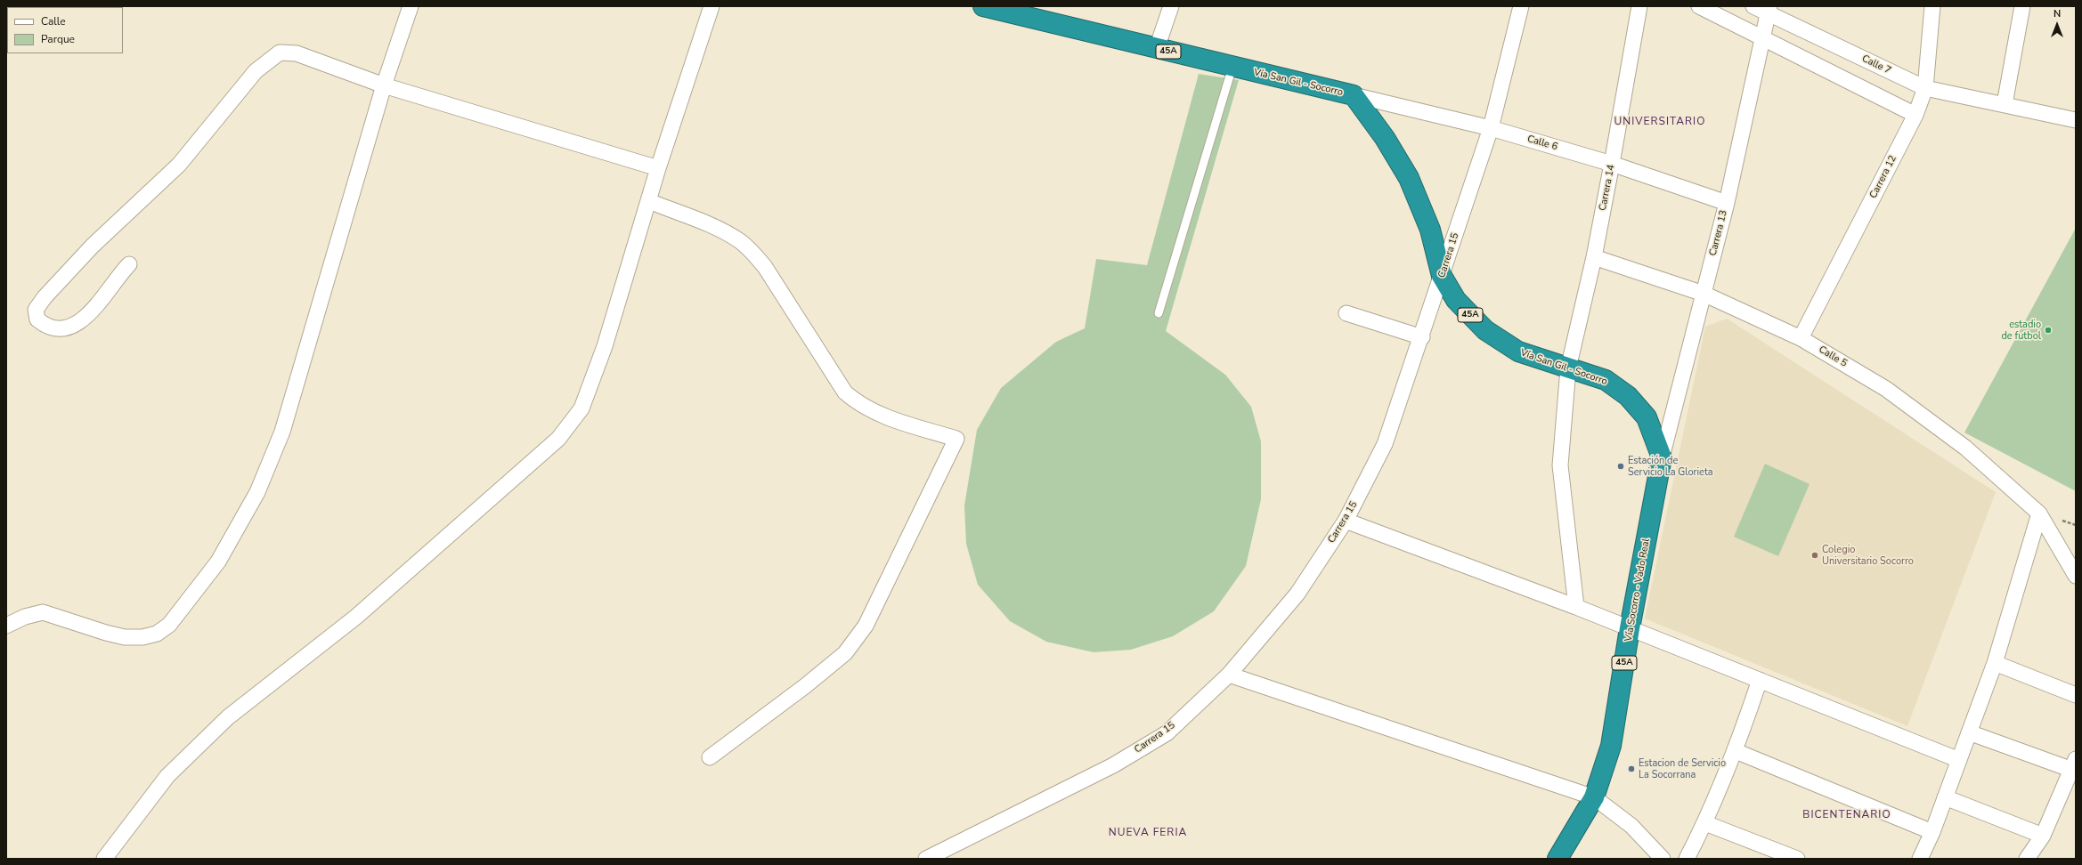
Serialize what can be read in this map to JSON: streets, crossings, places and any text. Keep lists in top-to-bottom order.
{
  "streets": {
    "highway": ["45A", "Vía San Gil - Socorro", "Vía Socorro - Vado Real"],
    "street": [
      "Calle 7",
      "Calle 6",
      "Carrera 12",
      "Carrera 14",
      "Carrera 13",
      "Carrera 15",
      "Calle 5"
    ]
  },
  "crossings": [
    ["Calle 7", "Carrera 12"],
    ["Calle 7", "Carrera 13"],
    ["Vía San Gil - Socorro", "Calle 6"],
    ["Vía San Gil - Socorro", "Carrera 14"],
    ["Vía San Gil - Socorro", "Carrera 13"],
    ["Vía San Gil - Socorro", "Carrera 15"],
    ["Vía San Gil - Socorro", "Vía Socorro - Vado Real"],
    ["Calle 6", "Carrera 14"],
    ["Calle 6", "Carrera 13"],
    ["Calle 6", "Carrera 15"],
    ["Carrera 12", "Calle 5"],
    ["Carrera 14", "Calle 5"],
    ["Carrera 13", "Calle 5"],
    ["Carrera 13", "Vía Socorro - Vado Real"]
  ],
  "districts": ["UNIVERSITARIO", "BICENTENARIO", "NUEVA FERIA"],
  "places": [
    "estadio de futbol",
    "Estación de Servicio La Glorieta",
    "Colegio Universitario Socorro",
    "Estacion de Servicio La Socorrana"
  ],
  "legend": ["Calle", "Parque"],
  "north": "top"
}
